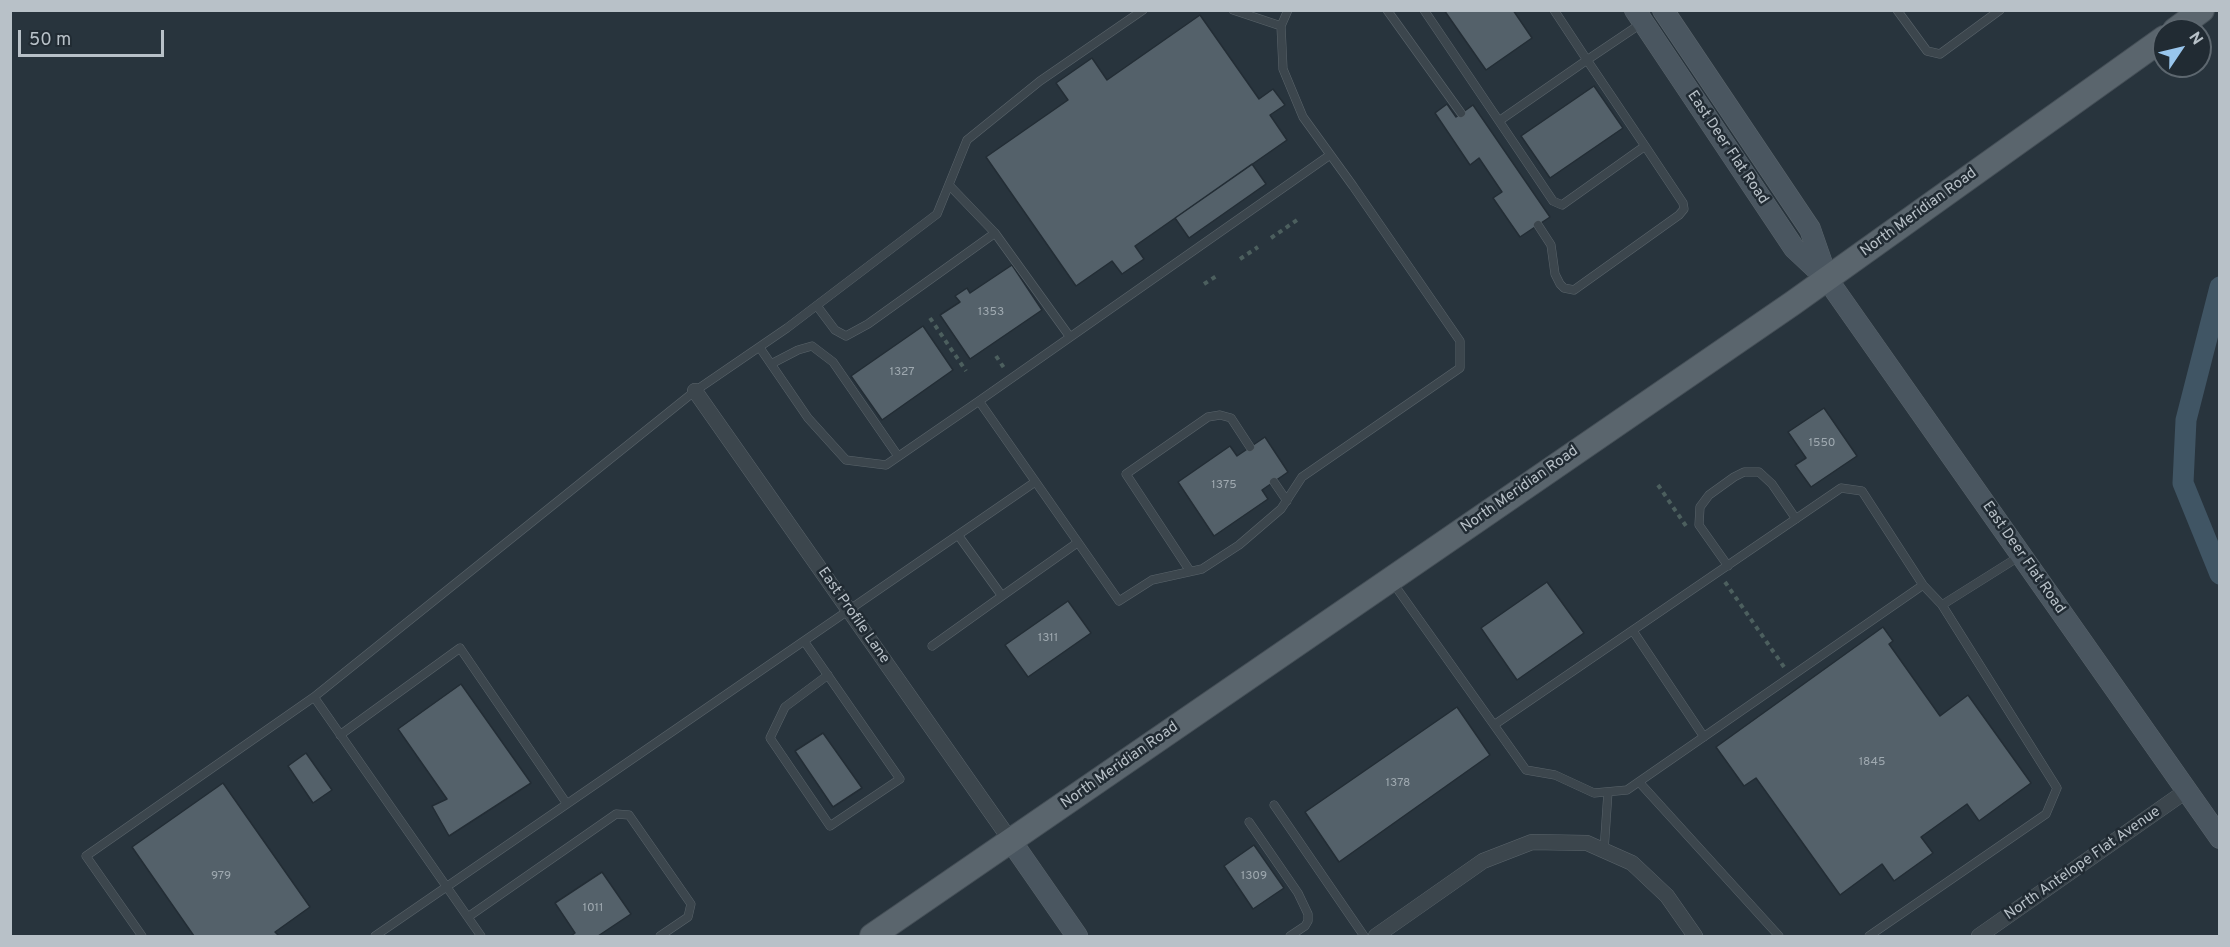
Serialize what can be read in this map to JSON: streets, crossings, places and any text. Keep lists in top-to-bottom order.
{
  "streets": {
    "main road": ["North Meridian Road"],
    "street": ["East Deer Flat Road", "East Profile Lane", "North Antelope Flat Avenue"]
  },
  "crossings": [
    ["East Deer Flat Road", "North Meridian Road"],
    ["East Deer Flat Road", "North Antelope Flat Avenue"],
    ["North Meridian Road", "East Profile Lane"]
  ],
  "house_numbers": [
    "1353",
    "1327",
    "1550",
    "1375",
    "1311",
    "1845",
    "1378",
    "979",
    "1309",
    "1011"
  ],
  "scale_bar": "50 m",
  "north": "top right"
}
